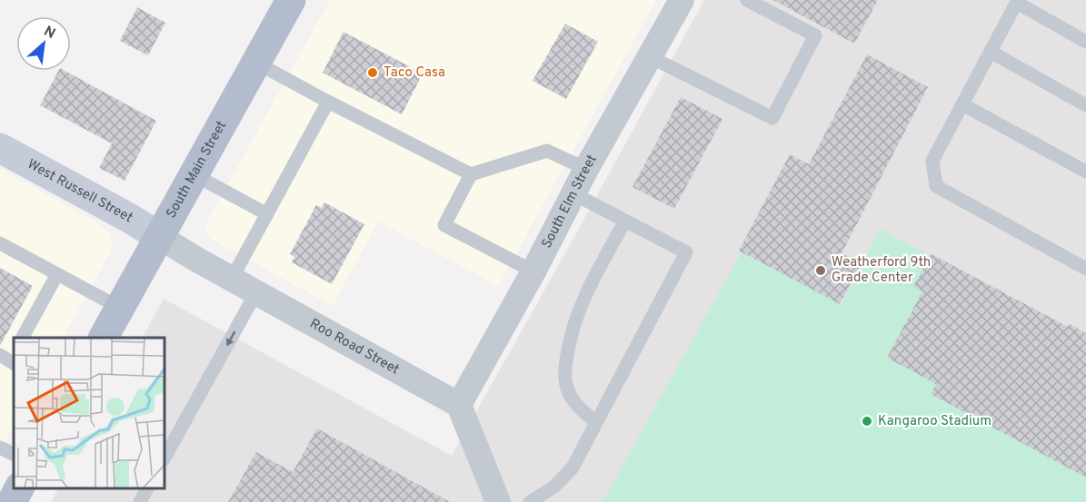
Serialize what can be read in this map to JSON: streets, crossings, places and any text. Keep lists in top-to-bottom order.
{
  "streets": {
    "main road": ["South Main Street"],
    "street": ["West Russell Street", "South Elm Street", "Roo Road Street"]
  },
  "crossings": [
    ["South Main Street", "West Russell Street"],
    ["South Main Street", "Roo Road Street"],
    ["West Russell Street", "Roo Road Street"],
    ["South Elm Street", "Roo Road Street"]
  ],
  "places": ["Taco Casa", "Weatherford 9th Grade Center", "Kangaroo Stadium"],
  "north": "top right"
}
